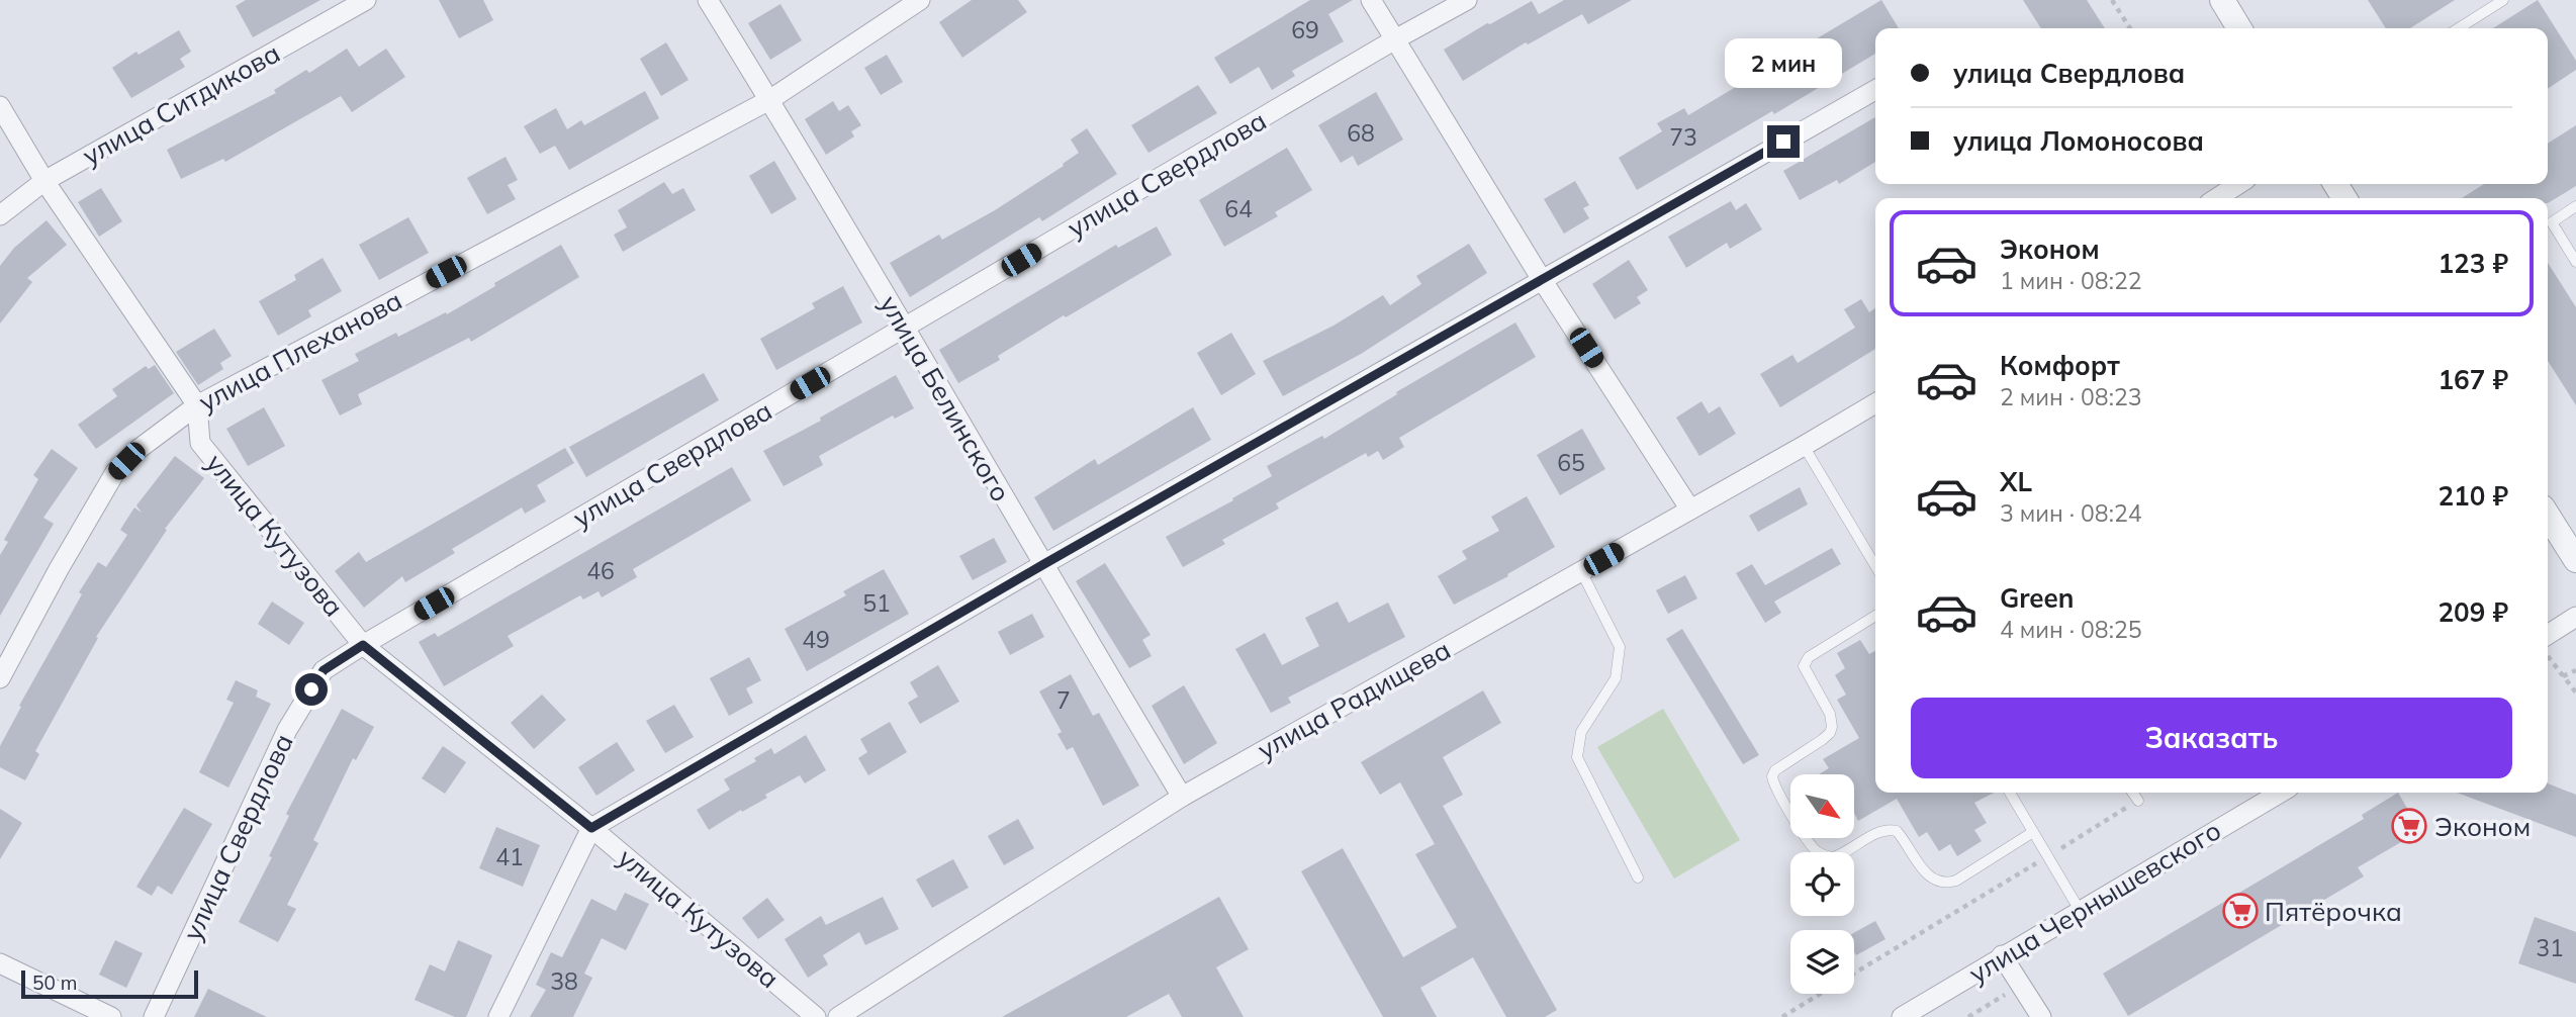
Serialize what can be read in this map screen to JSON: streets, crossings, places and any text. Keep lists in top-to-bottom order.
{
  "streets": {
    "street": [
      "улица Ситдикова",
      "улица Свердлова",
      "улица Плеханова",
      "улица Белинского",
      "улица Кутузова",
      "улица Радищева",
      "улица Чернышевского"
    ]
  },
  "crossings": [
    ["улица Ситдикова", "улица Кутузова"],
    ["улица Свердлова", "улица Белинского"],
    ["улица Свердлова", "улица Кутузова"],
    ["улица Плеханова", "улица Белинского"],
    ["улица Плеханова", "улица Кутузова"],
    ["улица Белинского", "улица Радищева"]
  ],
  "places": {
    "supermarket": ["Эконом", "Пятёрочка"]
  },
  "house_numbers": [
    "69",
    "68",
    "73",
    "64",
    "65",
    "46",
    "51",
    "49",
    "7",
    "41",
    "31",
    "38"
  ],
  "scale_bar": "50 m",
  "north": "bottom right",
  "page": {
    "banner": ["улица Свердлова", "улица Ломоносова"],
    "bubble": "2 мин",
    "list": [
      {
        "name": "Эконом",
        "note": "1 мин · 08:22",
        "value": "123 ₽"
      },
      {
        "name": "Комфорт",
        "note": "2 мин · 08:23",
        "value": "167 ₽"
      },
      {
        "name": "XL",
        "note": "3 мин · 08:24",
        "value": "210 ₽"
      },
      {
        "name": "Green",
        "note": "4 мин · 08:25",
        "value": "209 ₽"
      }
    ],
    "buttons": "Заказать",
    "scale": "50 m"
  }
}
